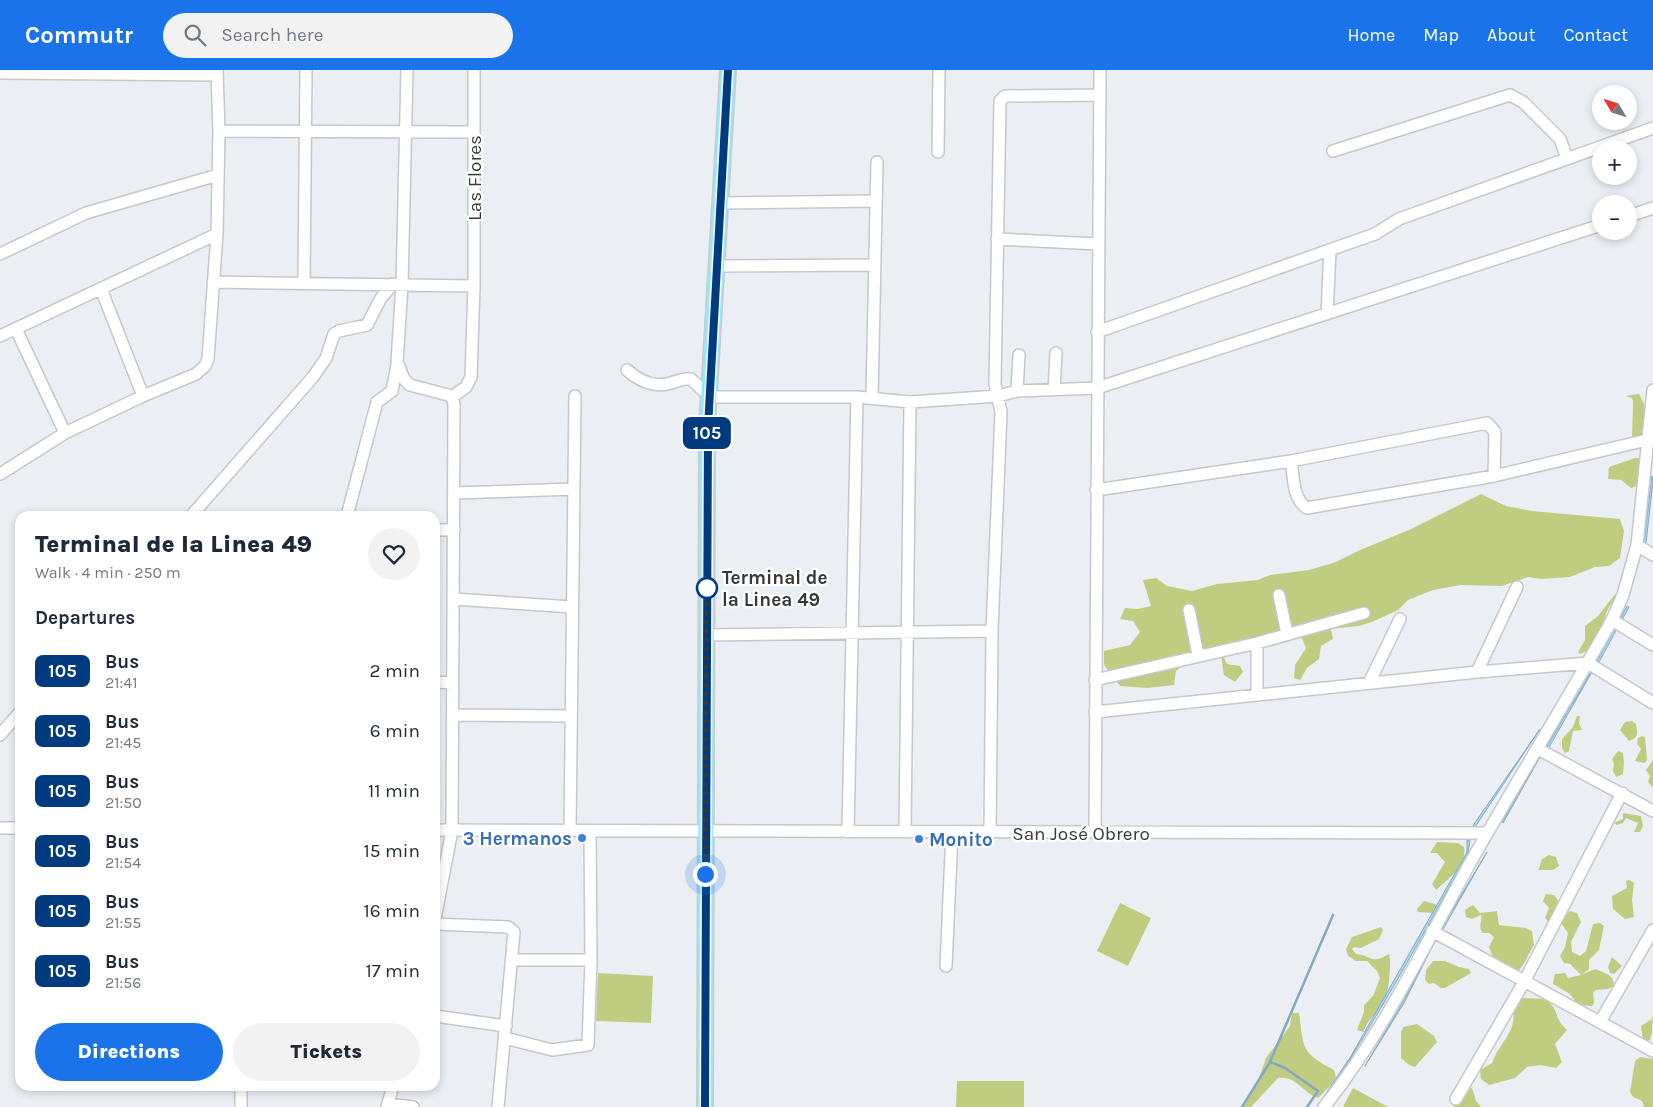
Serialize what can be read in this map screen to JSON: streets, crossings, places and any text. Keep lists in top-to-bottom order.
{
  "streets": {
    "street": ["Las Flores", "San José Obrero"]
  },
  "places": ["Terminal de la Linea 49", "3 Hermanos", "Monito"],
  "lines": ["bus line 105"],
  "north": "top left",
  "page": {
    "header": "Commutr",
    "search": "Search here",
    "nav": [
      "Home",
      "Map",
      "About",
      "Contact"
    ],
    "on_map": "105",
    "map_buttons": ["+", "−"],
    "heading": [
      ["Terminal de la Linea 49", "Walk · 4 min · 250 m"],
      "Departures"
    ],
    "list": [
      {
        "mark": "105",
        "name": "Bus",
        "note": "21:41",
        "value": "2 min"
      },
      {
        "mark": "105",
        "name": "Bus",
        "note": "21:45",
        "value": "6 min"
      },
      {
        "mark": "105",
        "name": "Bus",
        "note": "21:50",
        "value": "11 min"
      },
      {
        "mark": "105",
        "name": "Bus",
        "note": "21:54",
        "value": "15 min"
      },
      {
        "mark": "105",
        "name": "Bus",
        "note": "21:55",
        "value": "16 min"
      },
      {
        "mark": "105",
        "name": "Bus",
        "note": "21:56",
        "value": "17 min"
      }
    ],
    "buttons": ["Directions", "Tickets"]
  }
}
